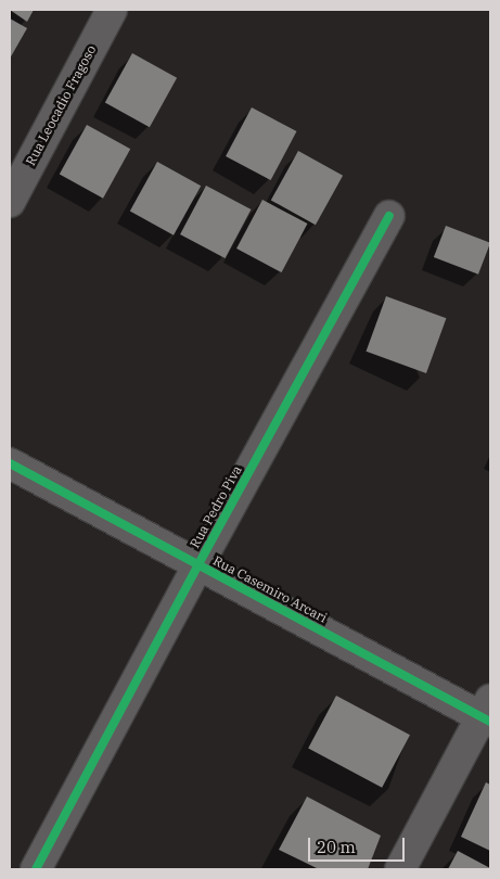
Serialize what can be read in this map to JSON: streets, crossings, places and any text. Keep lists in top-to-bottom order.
{
  "streets": {
    "street": ["Rua Leocadio Fragoso", "Rua Pedro Piva", "Rua Casemiro Arcari"]
  },
  "crossings": [
    ["Rua Pedro Piva", "Rua Casemiro Arcari"]
  ],
  "scale_bar": "20 m"
}
